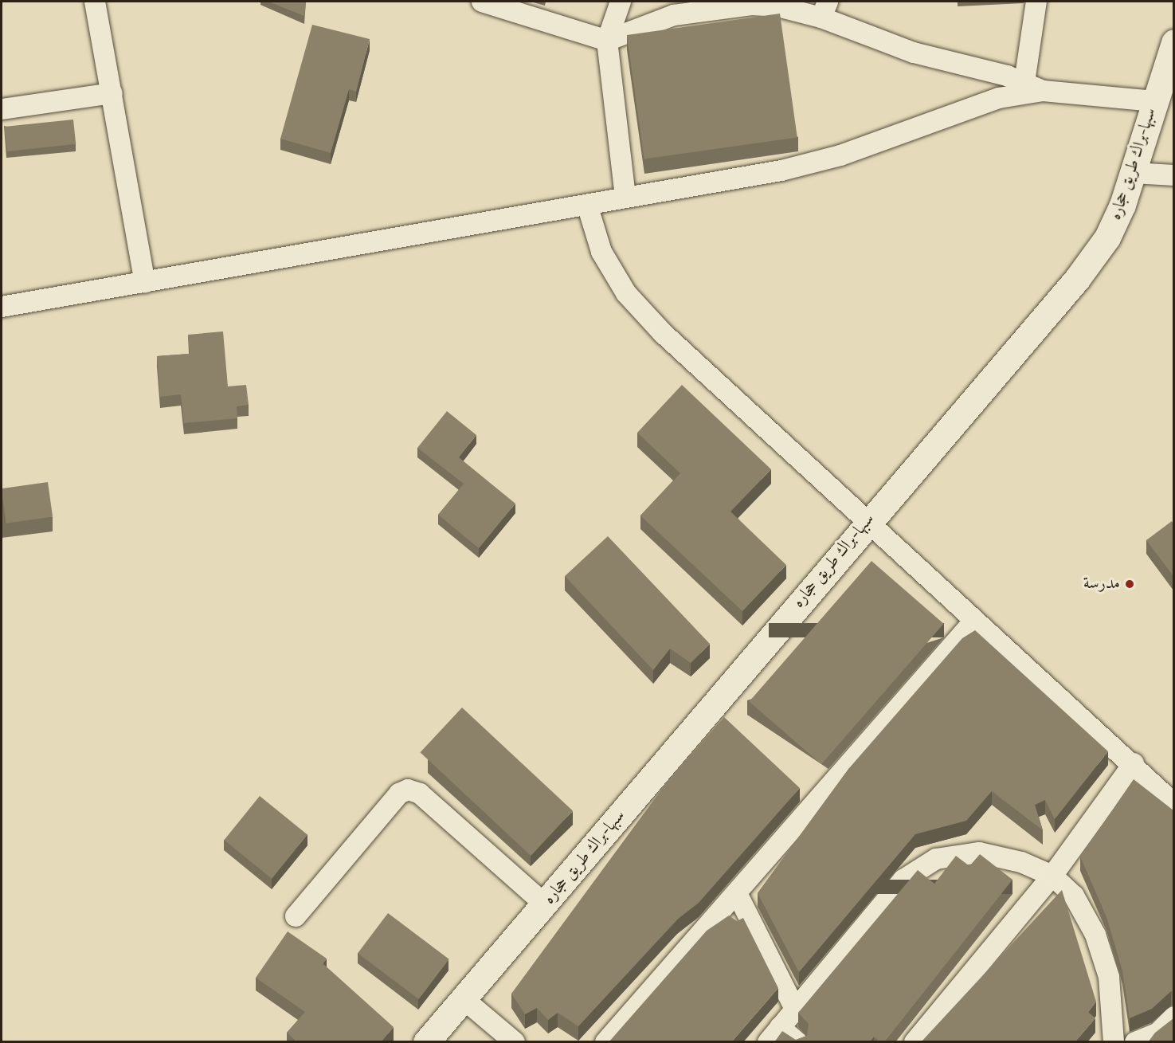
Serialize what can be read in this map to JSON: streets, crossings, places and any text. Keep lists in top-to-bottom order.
{
  "streets": {
    "main road": ["سبها-براك طريق حجاره"]
  },
  "places": ["مدرسة"]
}
